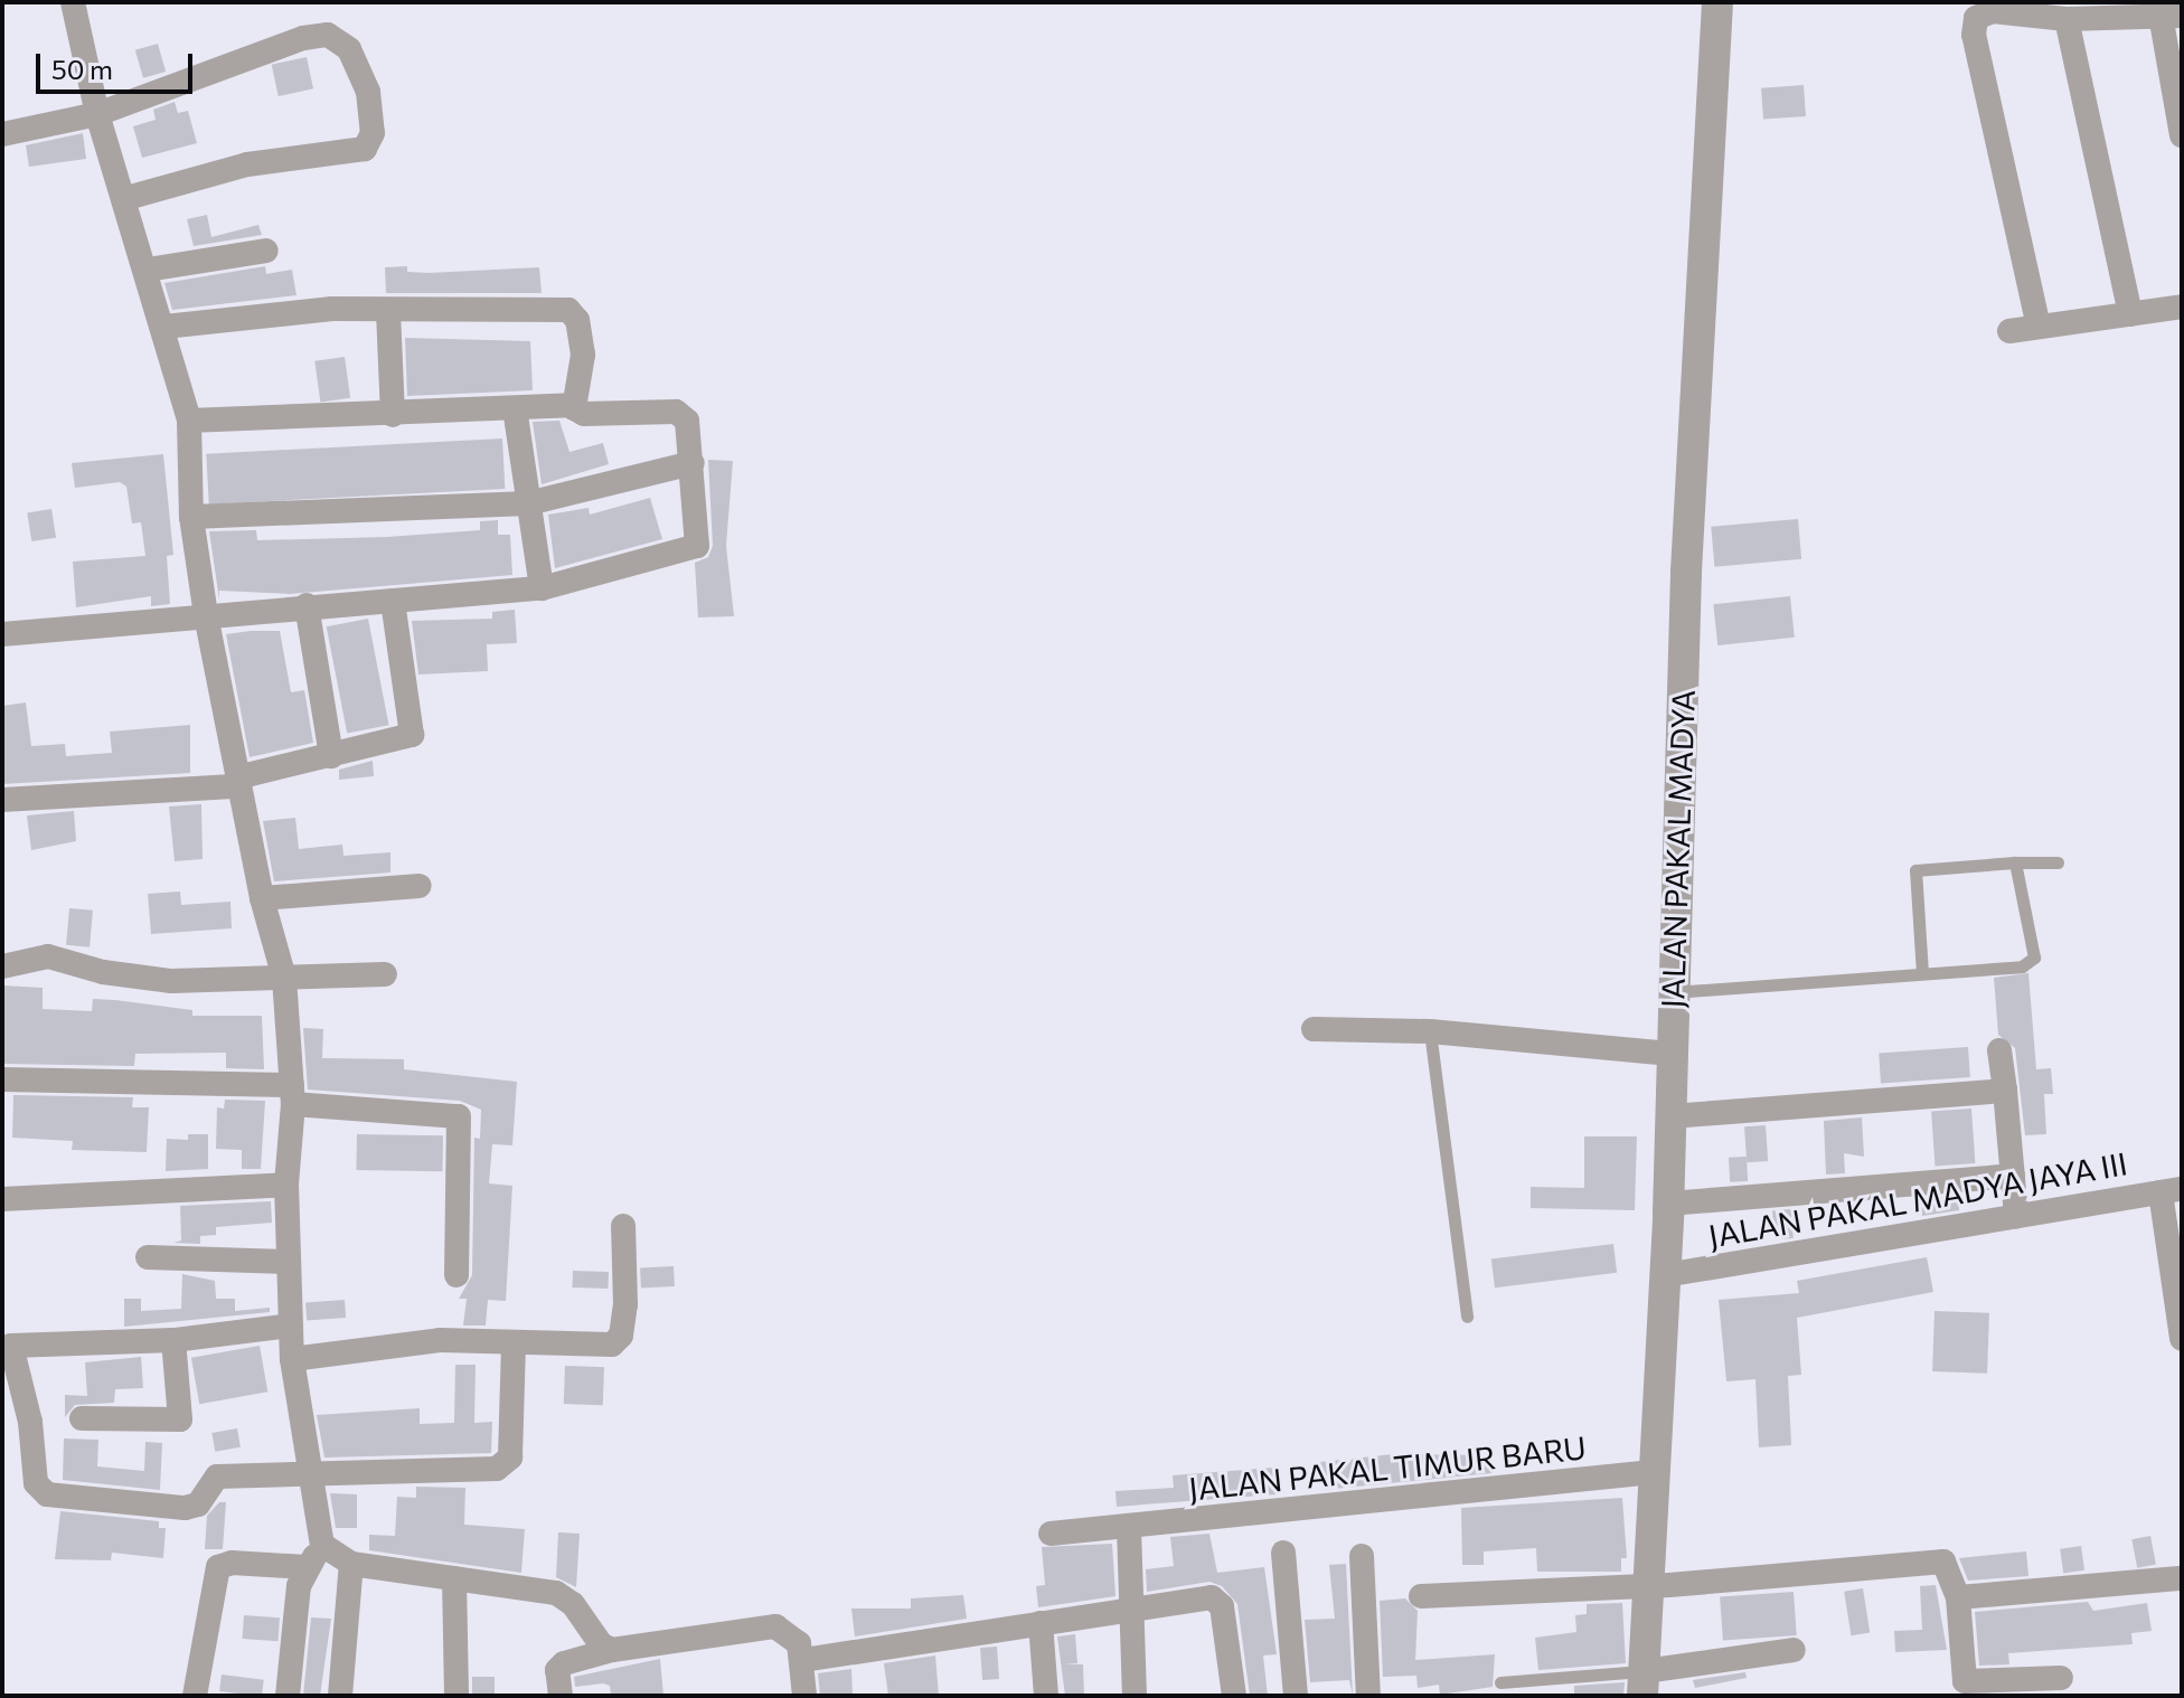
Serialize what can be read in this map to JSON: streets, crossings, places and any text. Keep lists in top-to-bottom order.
{
  "streets": {
    "street": ["JALAN PAKAL MADYA", "JALAN PAKAL MADYA JAYA III", "JALAN PAKAL TIMUR BARU"]
  },
  "crossings": [
    ["JALAN PAKAL MADYA", "JALAN PAKAL MADYA JAYA III"],
    ["JALAN PAKAL MADYA", "JALAN PAKAL TIMUR BARU"]
  ],
  "scale_bar": "50 m"
}
